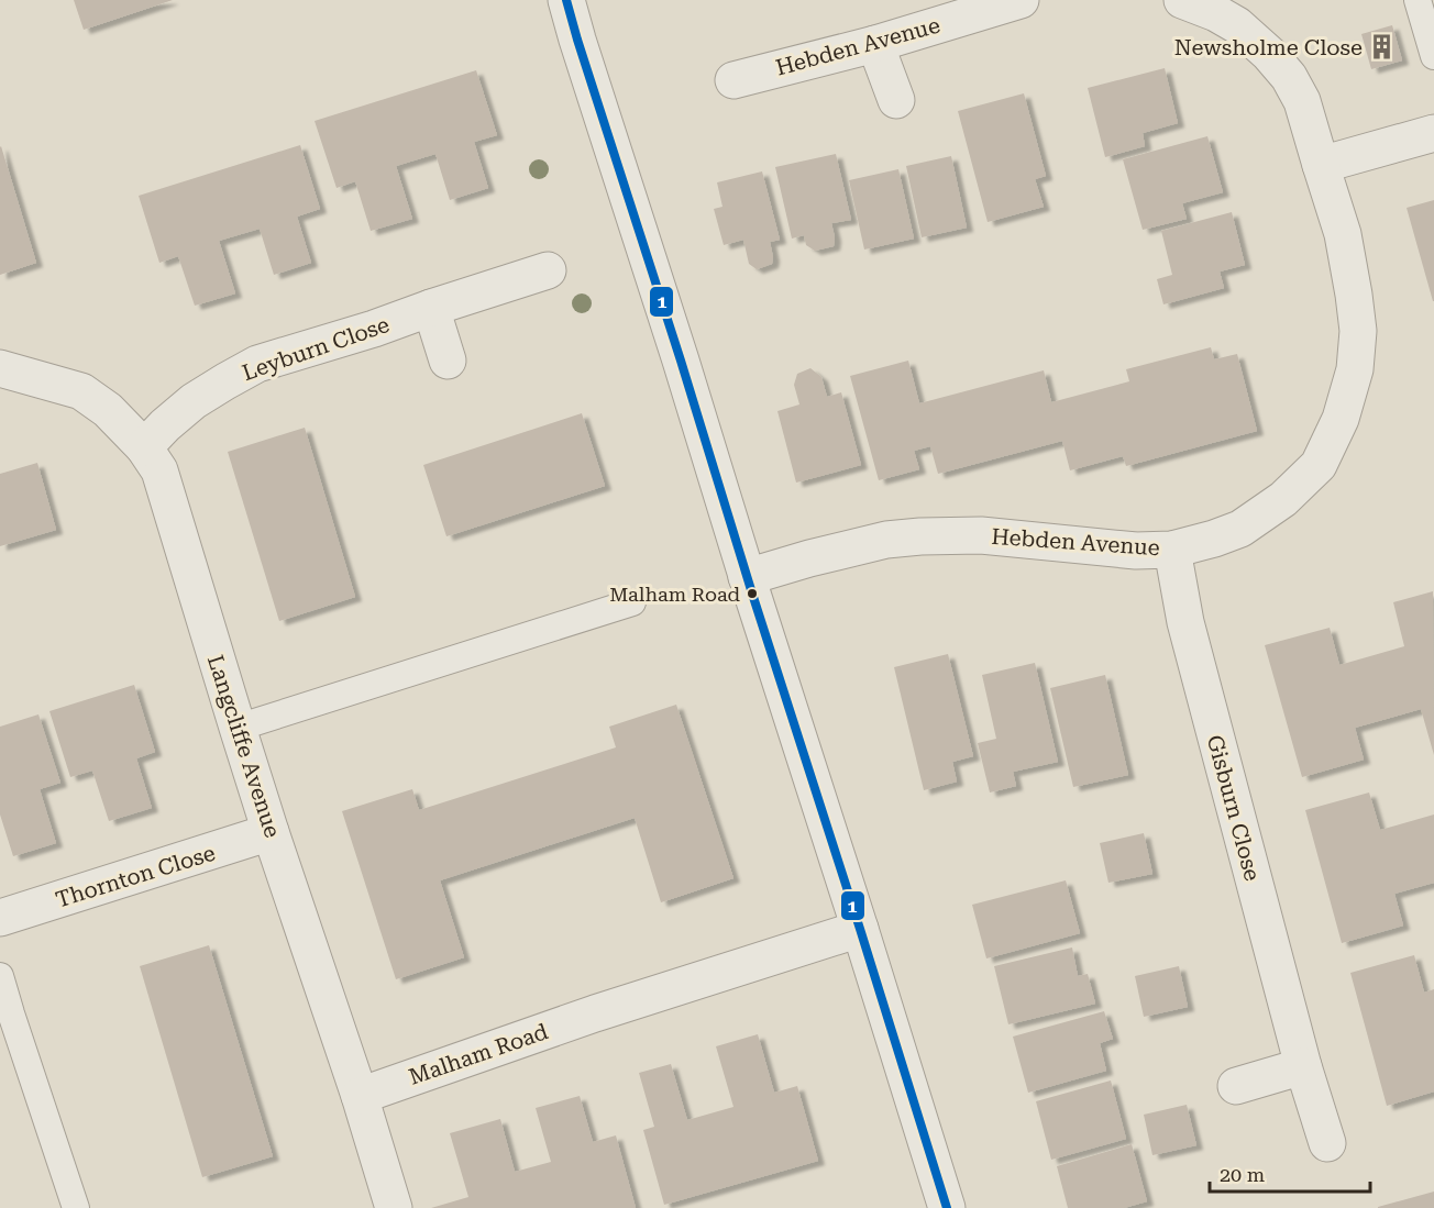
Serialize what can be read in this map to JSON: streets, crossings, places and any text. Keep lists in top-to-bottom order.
{
  "streets": {
    "street": [
      "Hebden Avenue",
      "Leyburn Close",
      "Langcliffe Avenue",
      "Gisburn Close",
      "Thornton Close",
      "Malham Road"
    ]
  },
  "crossings": [
    ["Hebden Avenue", "Gisburn Close"],
    ["Leyburn Close", "Langcliffe Avenue"],
    ["Langcliffe Avenue", "Thornton Close"],
    ["Langcliffe Avenue", "Malham Road"]
  ],
  "places": {
    "building": ["Newsholme Close"],
    "other": ["Malham Road"]
  },
  "lines": ["transit line 1"],
  "scale_bar": "20 m"
}
